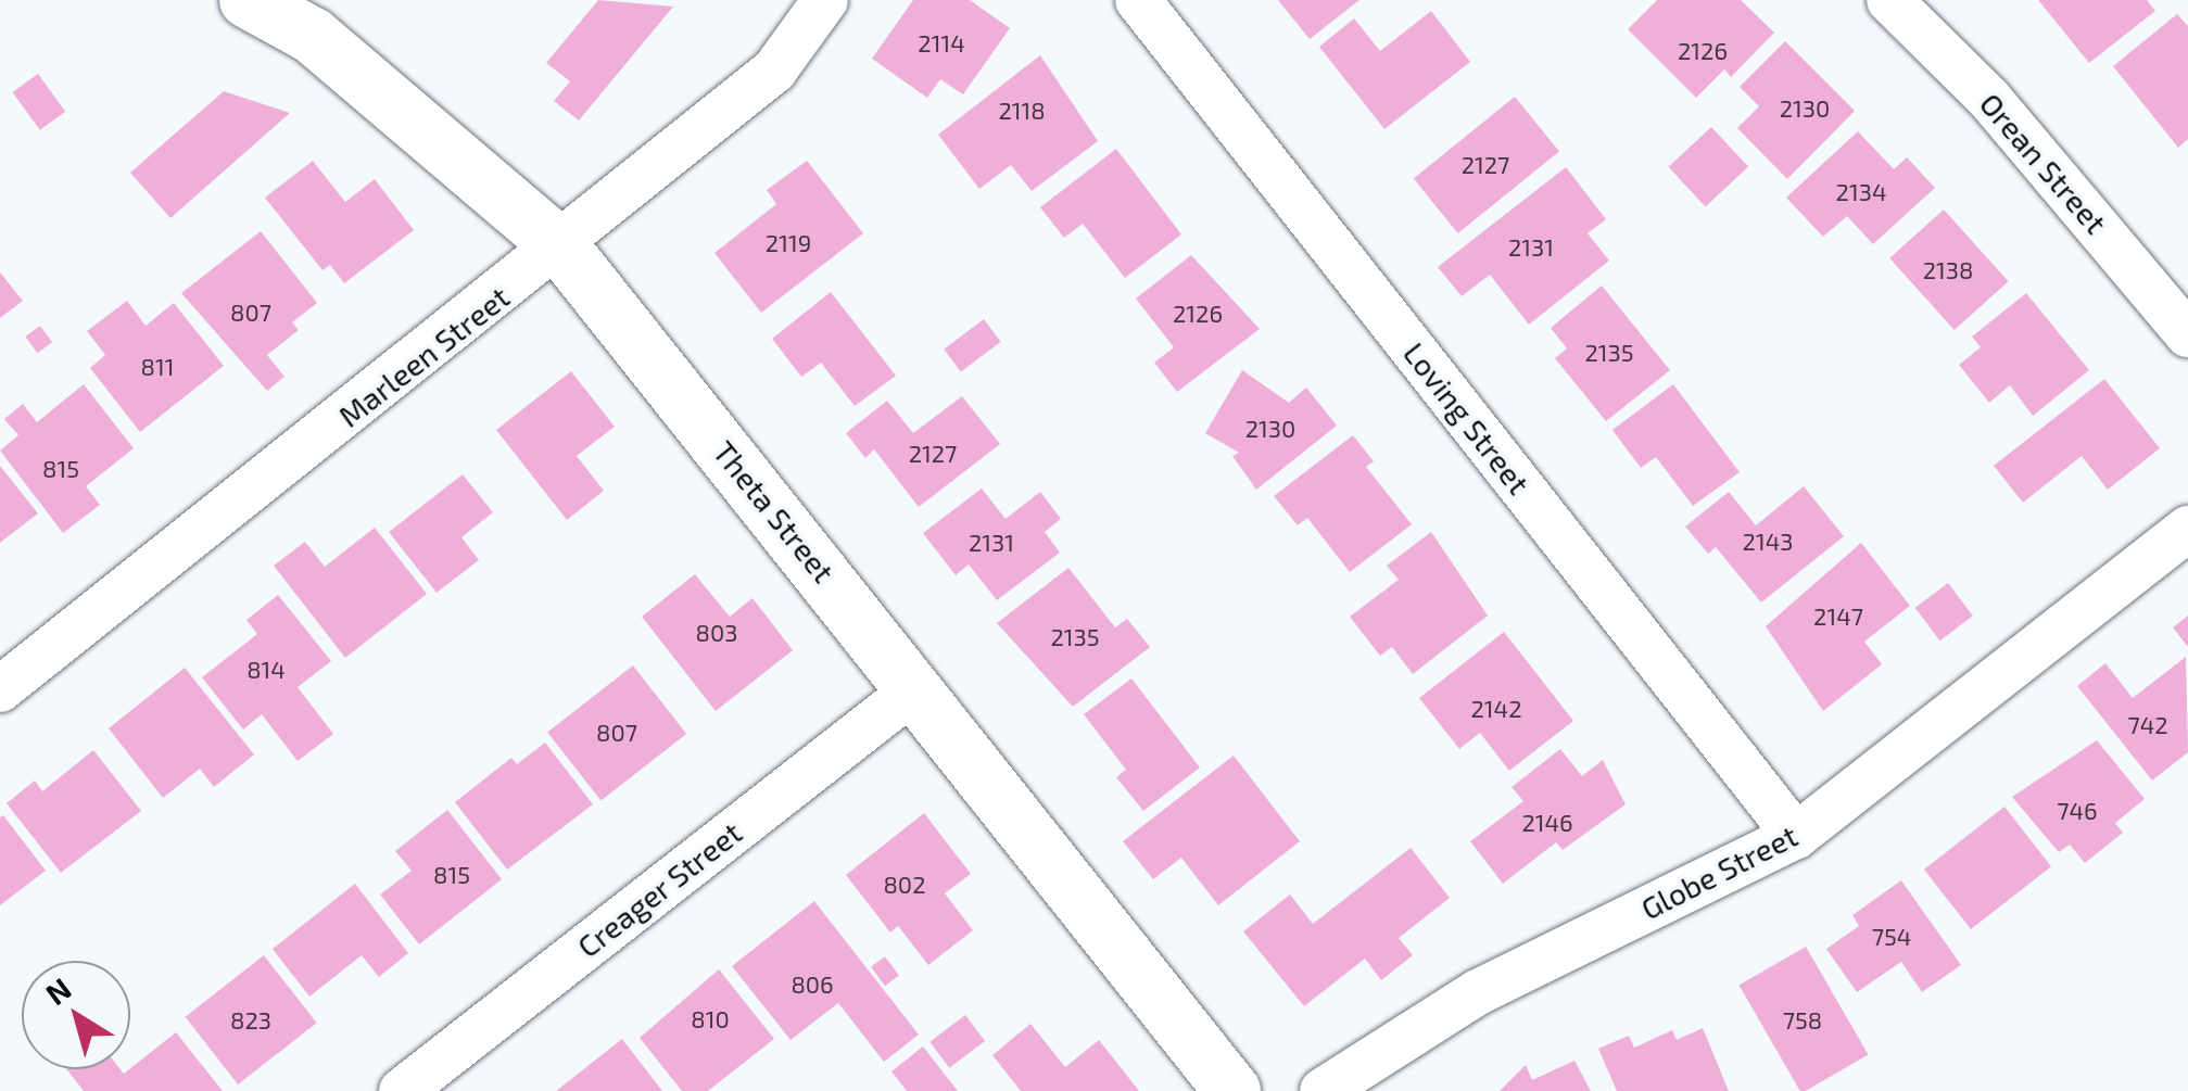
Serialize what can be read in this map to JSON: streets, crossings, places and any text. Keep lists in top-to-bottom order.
{
  "streets": {
    "street": [
      "Orean Street",
      "Marleen Street",
      "Loving Street",
      "Theta Street",
      "Globe Street",
      "Creager Street"
    ]
  },
  "crossings": [
    ["Marleen Street", "Theta Street"],
    ["Loving Street", "Globe Street"],
    ["Theta Street", "Creager Street"]
  ],
  "house_numbers": [
    "2114",
    "2126",
    "2130",
    "2118",
    "2127",
    "2134",
    "2119",
    "2131",
    "2138",
    "807",
    "2126",
    "2135",
    "811",
    "2130",
    "2127",
    "815",
    "2143",
    "2131",
    "2147",
    "803",
    "2135",
    "814",
    "2142",
    "742",
    "807",
    "746",
    "2146",
    "815",
    "802",
    "754",
    "806",
    "810",
    "823",
    "758"
  ],
  "north": "top left"
}
